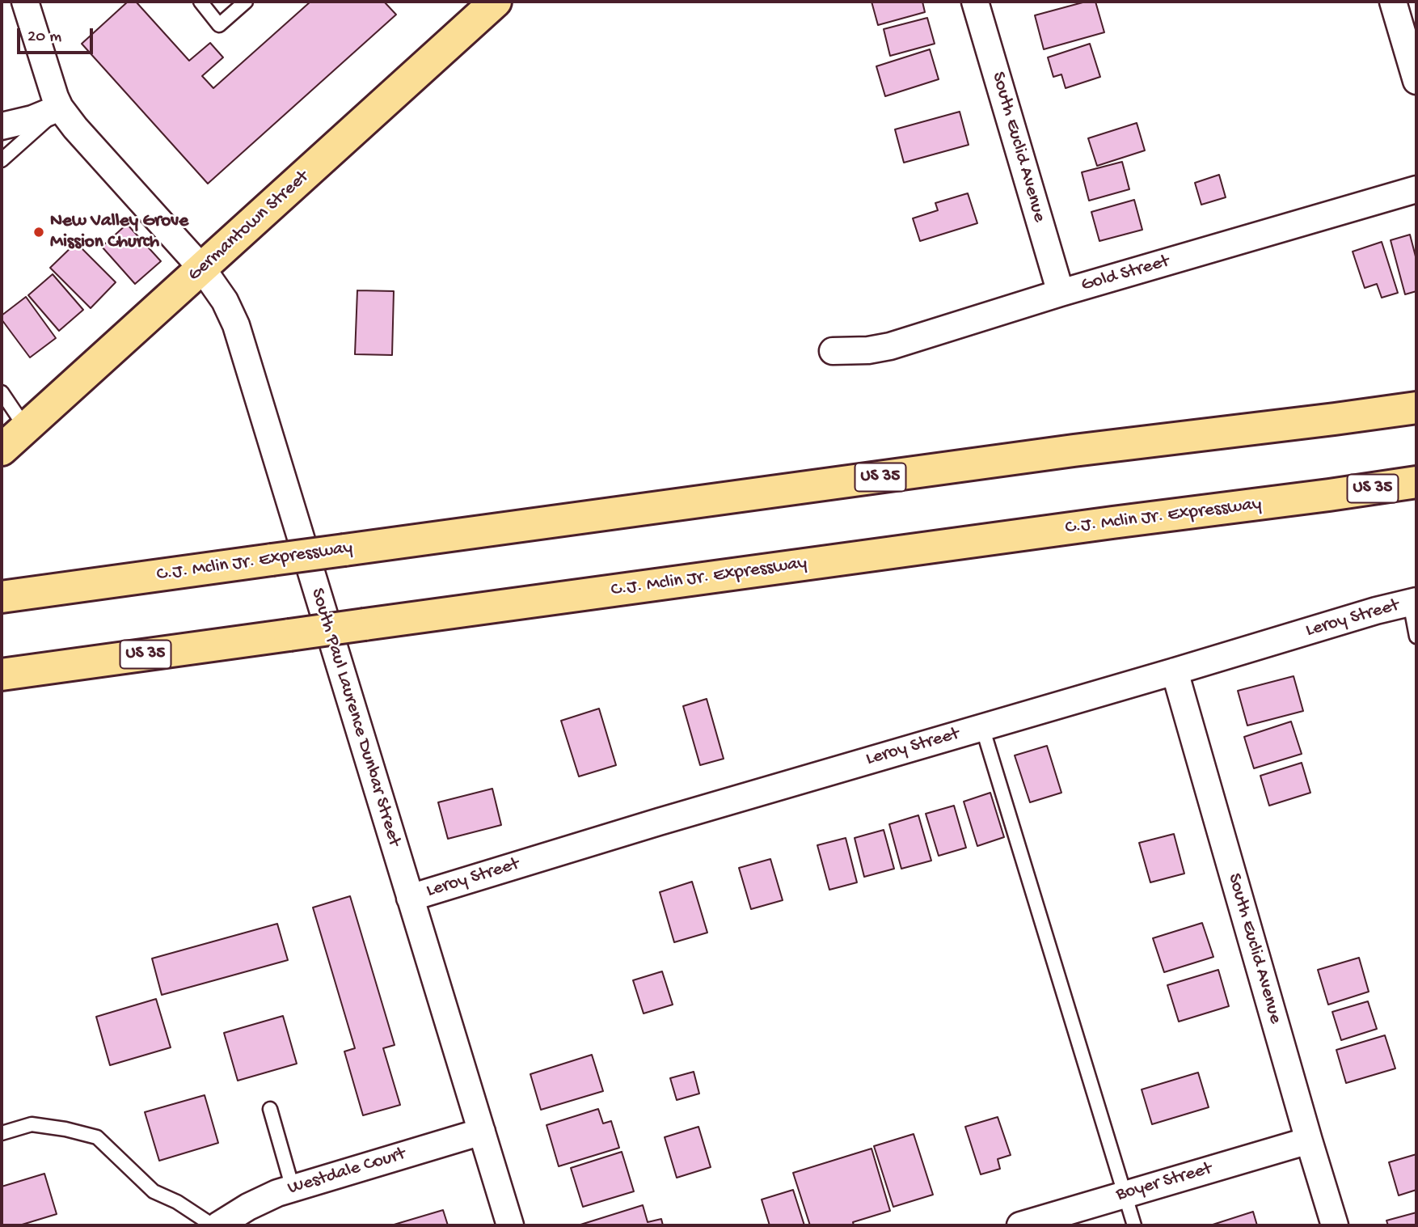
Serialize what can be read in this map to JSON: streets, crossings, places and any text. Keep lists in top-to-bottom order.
{
  "streets": {
    "main road": ["Germantown Street", "US 35", "C.J. Mclin Jr. Expressway"],
    "street": [
      "South Euclid Avenue",
      "Gold Street",
      "Leroy Street",
      "South Paul Laurence Dunbar Street",
      "Westdale Court",
      "Boyer Street"
    ]
  },
  "crossings": [
    ["South Euclid Avenue", "Gold Street"],
    ["South Euclid Avenue", "Leroy Street"],
    ["South Euclid Avenue", "Boyer Street"],
    ["Germantown Street", "South Paul Laurence Dunbar Street"],
    ["Leroy Street", "South Paul Laurence Dunbar Street"],
    ["South Paul Laurence Dunbar Street", "Westdale Court"]
  ],
  "places": ["New Valley Grove Mission Church"],
  "scale_bar": "20 m"
}
